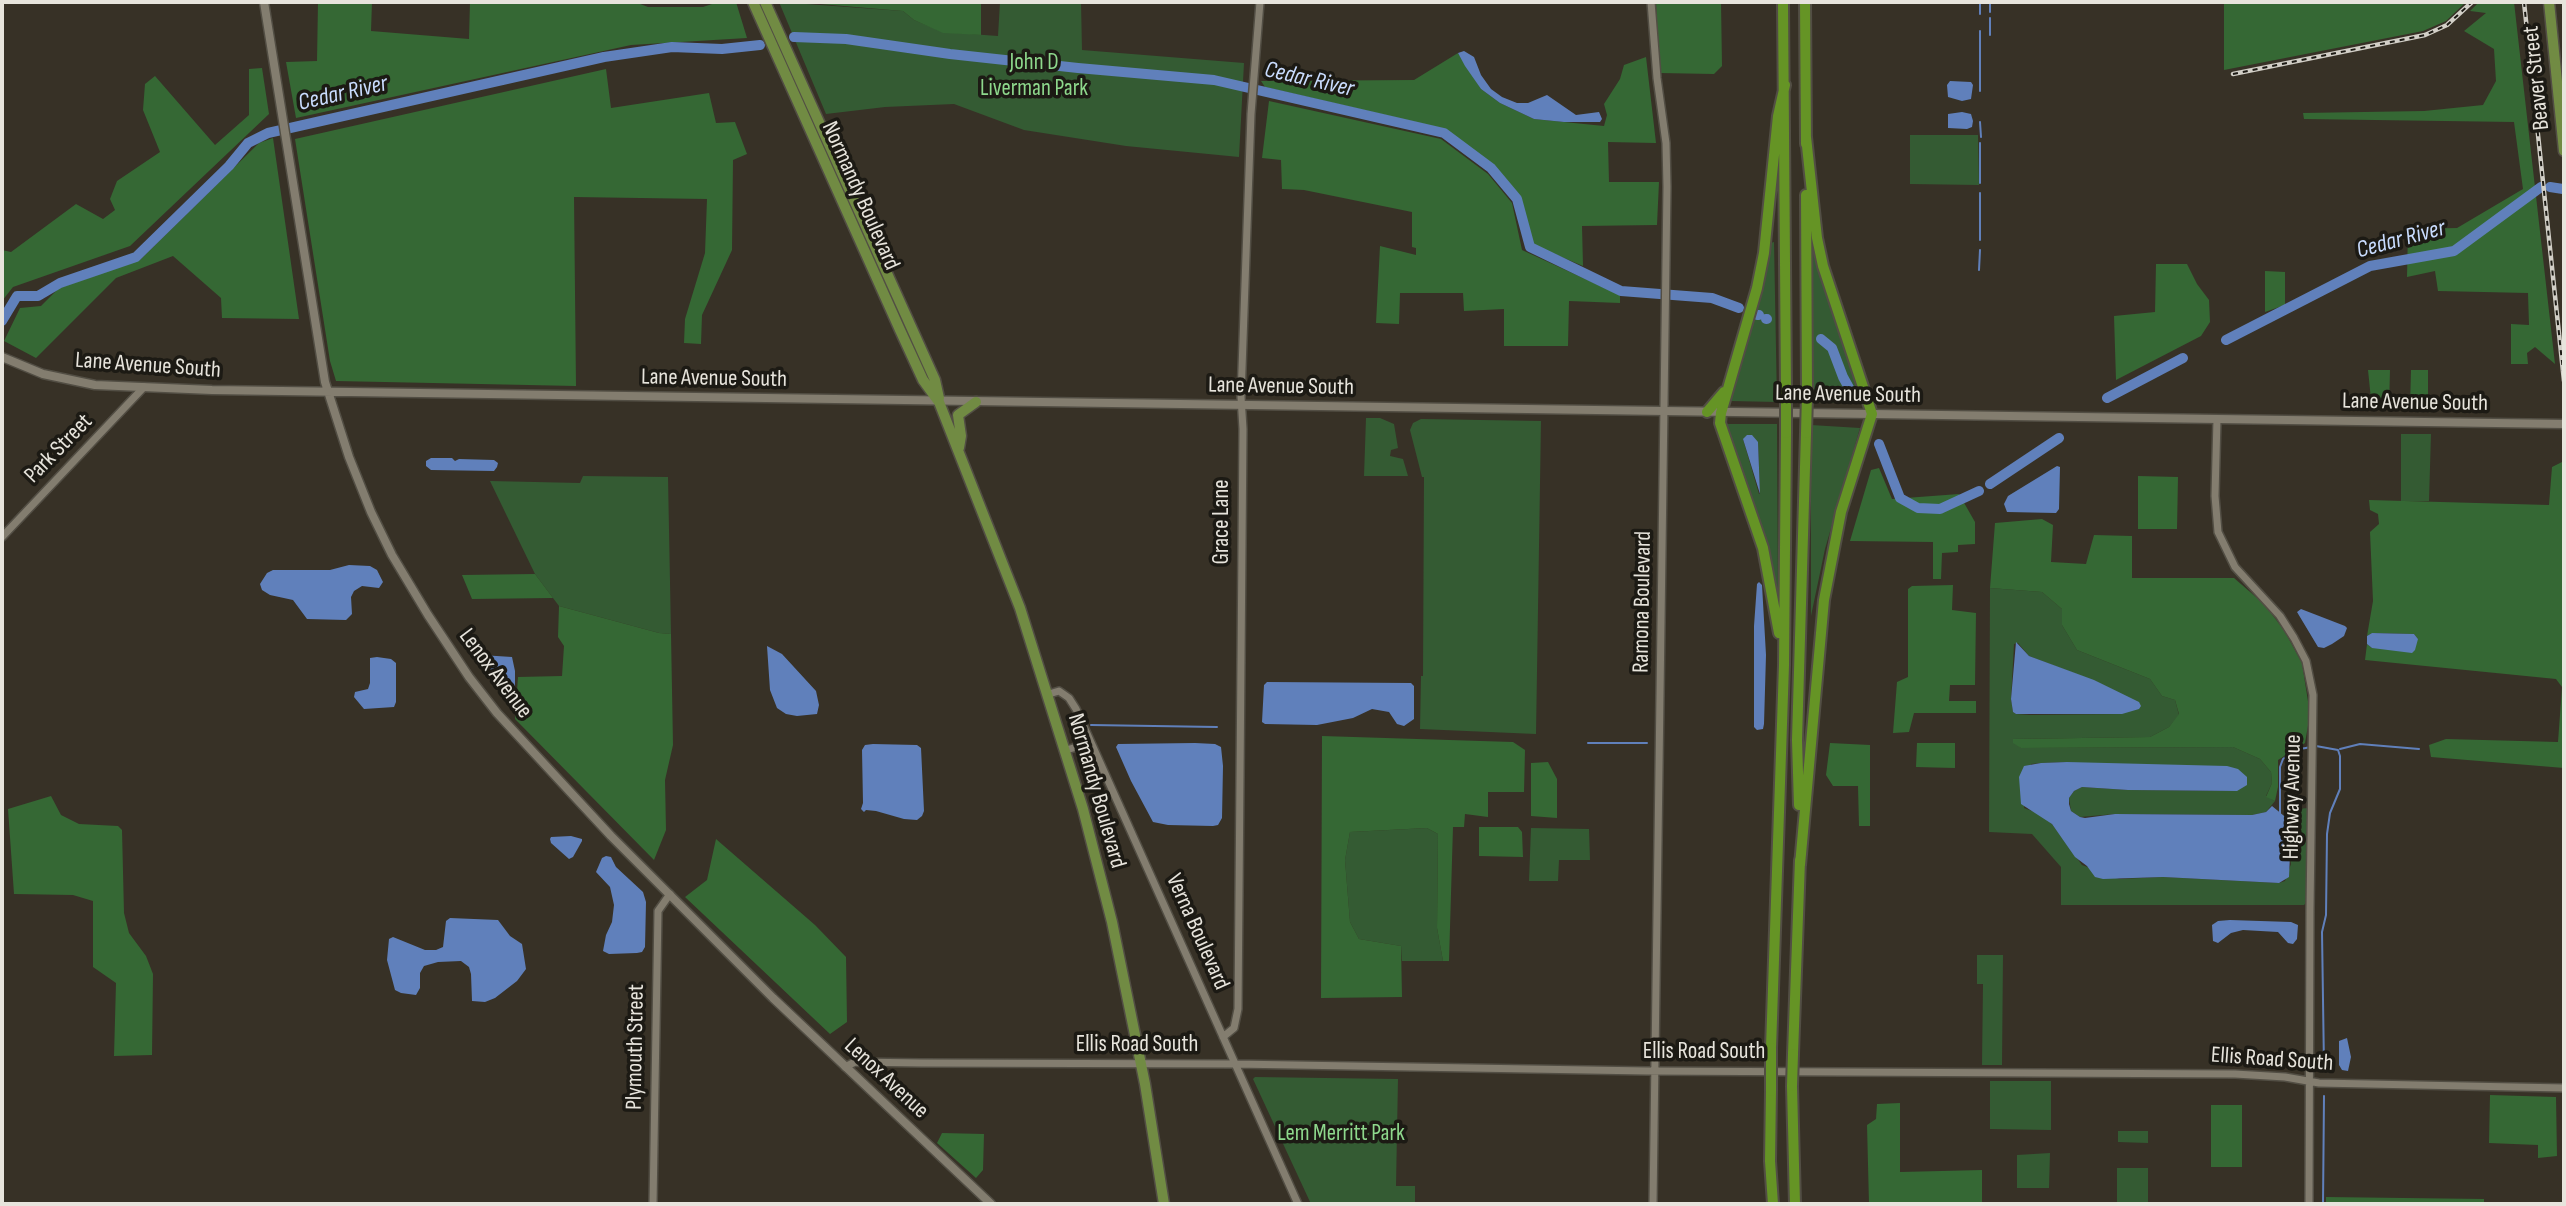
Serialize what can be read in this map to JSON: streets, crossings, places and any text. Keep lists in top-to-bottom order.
{
  "streets": {
    "main road": [
      "Beaver Street",
      "Normandy Boulevard",
      "Lane Avenue South",
      "Lenox Avenue"
    ],
    "street": [
      "Park Street",
      "Grace Lane",
      "Ramona Boulevard",
      "Highway Avenue",
      "Verna Boulevard",
      "Ellis Road South",
      "Plymouth Street"
    ]
  },
  "crossings": [
    ["Normandy Boulevard", "Lane Avenue South"],
    ["Normandy Boulevard", "Verna Boulevard"],
    ["Normandy Boulevard", "Ellis Road South"],
    ["Lane Avenue South", "Park Street"],
    ["Lane Avenue South", "Grace Lane"],
    ["Lane Avenue South", "Ramona Boulevard"],
    ["Lane Avenue South", "Lenox Avenue"],
    ["Lane Avenue South", "Highway Avenue"],
    ["Grace Lane", "Verna Boulevard"],
    ["Ramona Boulevard", "Ellis Road South"],
    ["Lenox Avenue", "Ellis Road South"],
    ["Lenox Avenue", "Plymouth Street"],
    ["Highway Avenue", "Ellis Road South"],
    ["Verna Boulevard", "Ellis Road South"]
  ],
  "water": ["Cedar River"],
  "parks": ["John D Liverman Park", "Lem Merritt Park"]
}
